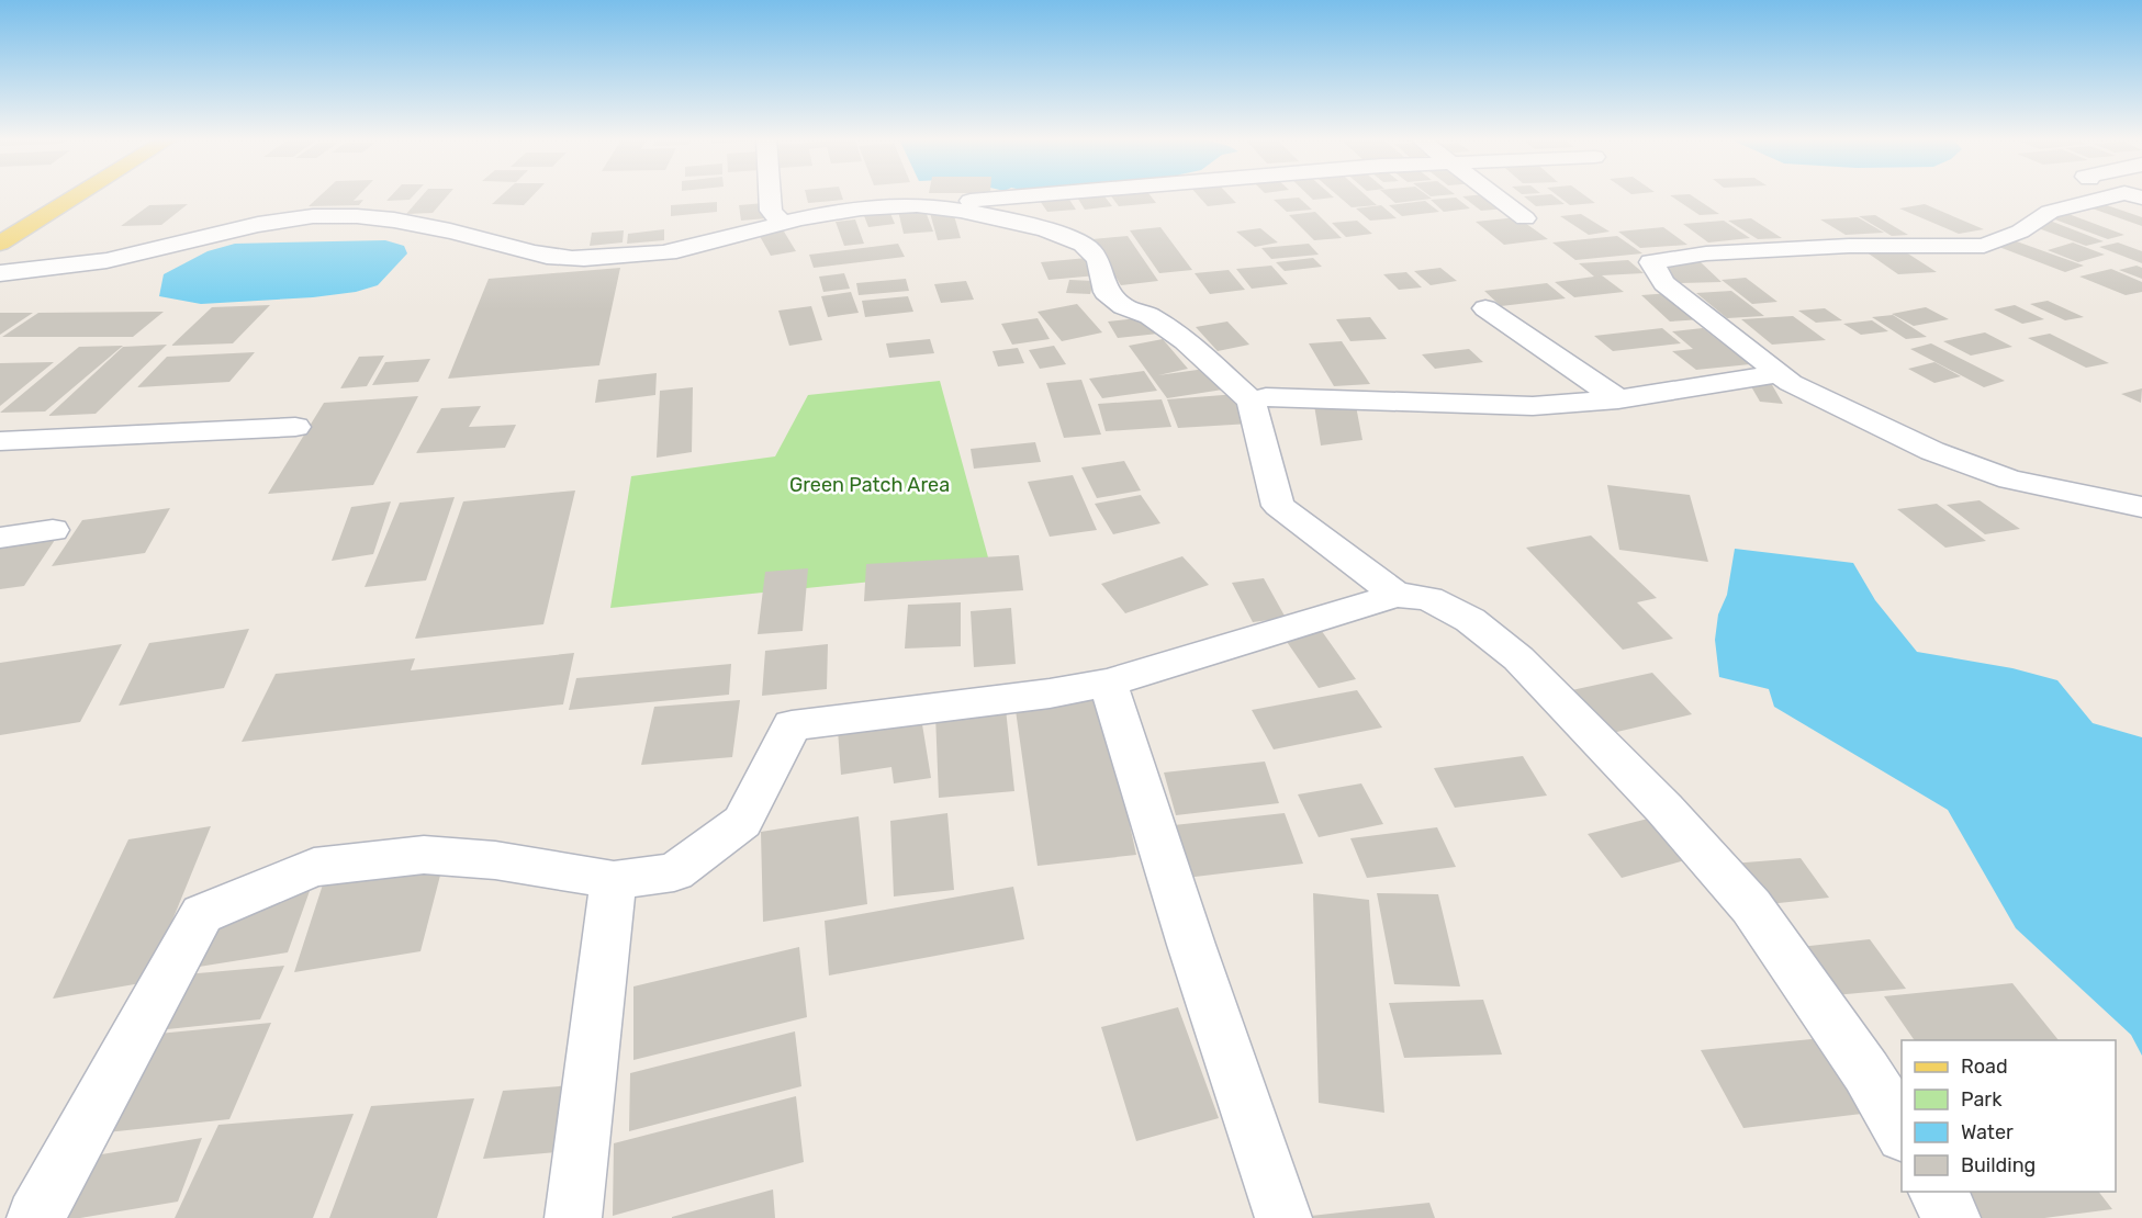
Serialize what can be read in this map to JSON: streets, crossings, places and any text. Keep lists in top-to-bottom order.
{
  "parks": ["Green Patch Area"],
  "legend": [
    "Road",
    "Park",
    "Water",
    "Building"
  ]
}
